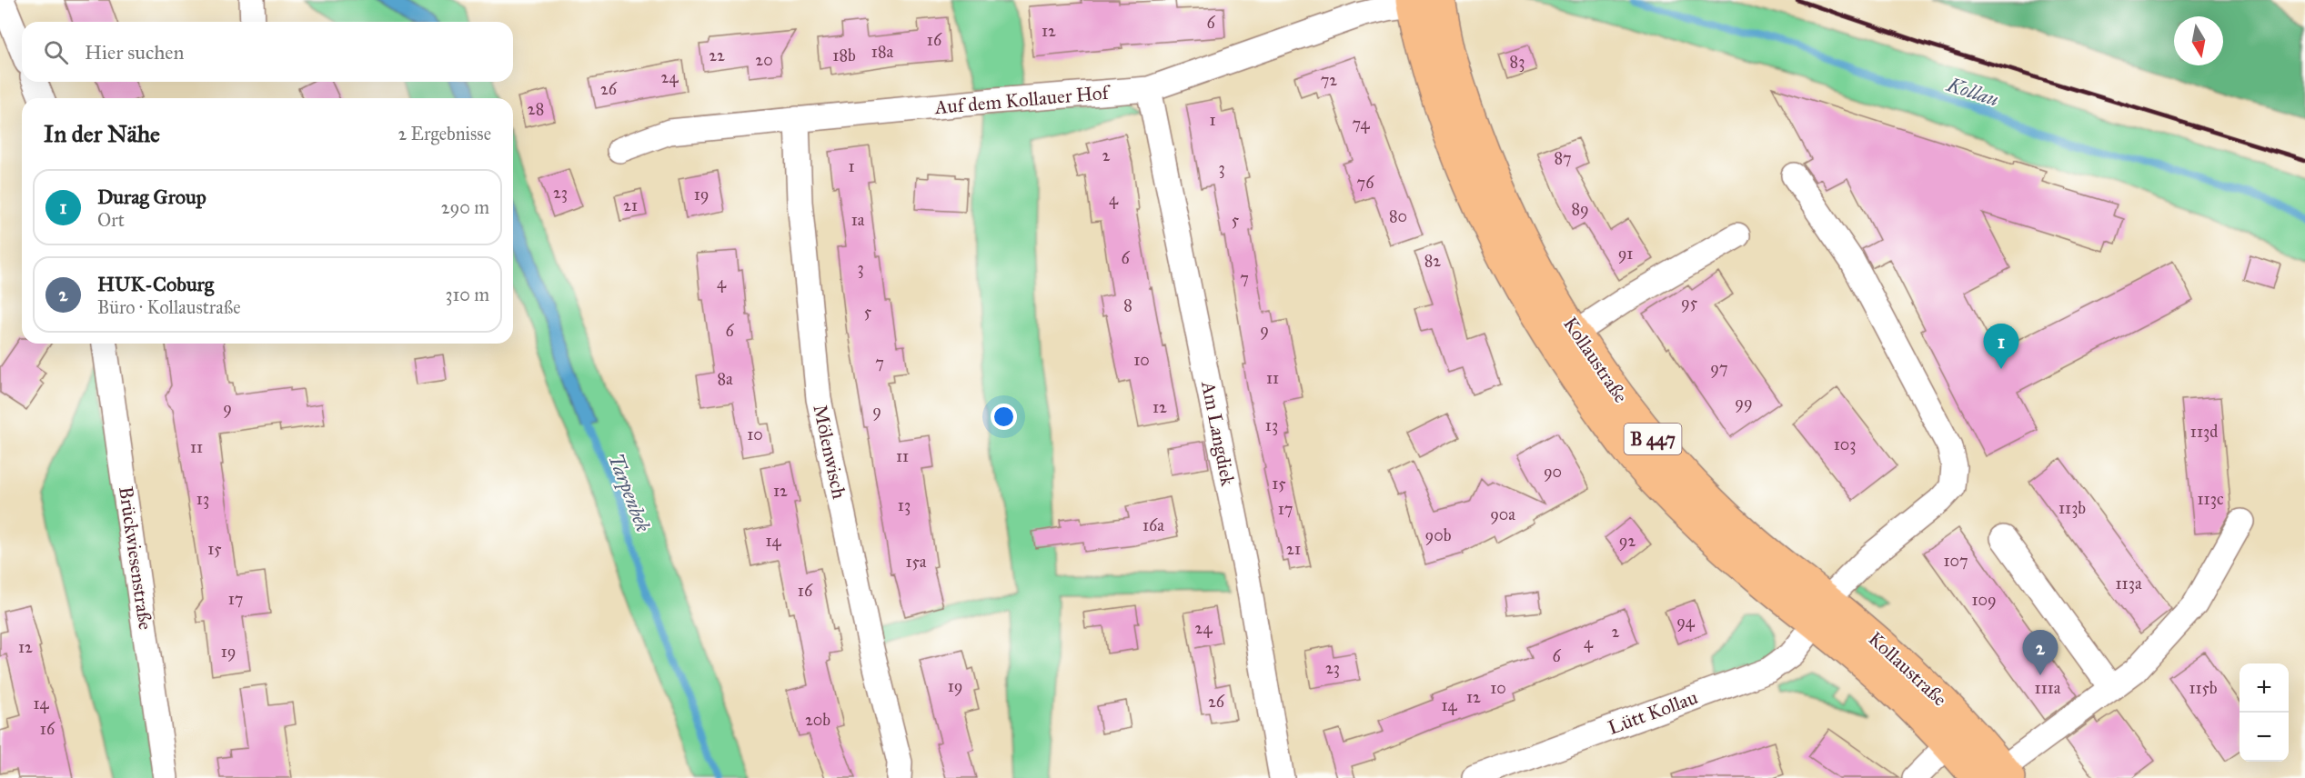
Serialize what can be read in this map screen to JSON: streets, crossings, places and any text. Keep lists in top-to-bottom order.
{
  "streets": {
    "main road": ["Kollaustraße", "B 447"],
    "street": [
      "Auf dem Kollauer Hof",
      "Am Langdiek",
      "Mölenwisch",
      "Brückwiesenstraße",
      "Lütt Kollau"
    ]
  },
  "crossings": [
    ["Auf dem Kollauer Hof", "Kollaustraße"],
    ["Auf dem Kollauer Hof", "Am Langdiek"],
    ["Auf dem Kollauer Hof", "Mölenwisch"],
    ["Kollaustraße", "Lütt Kollau"]
  ],
  "water": ["Kollau", "Tarpenbek"],
  "house_numbers": [
    "6",
    "12",
    "16",
    "18a",
    "22",
    "18b",
    "20",
    "83",
    "24",
    "72",
    "26",
    "28",
    "1",
    "74",
    "2",
    "87",
    "1",
    "3",
    "76",
    "23",
    "19",
    "4",
    "21",
    "89",
    "80",
    "1a",
    "5",
    "91",
    "6",
    "82",
    "3",
    "7",
    "4",
    "95",
    "8",
    "5",
    "9",
    "6",
    "10",
    "7",
    "97",
    "11",
    "8a",
    "99",
    "12",
    "9",
    "9",
    "13",
    "113d",
    "10",
    "103",
    "11",
    "11",
    "90",
    "15",
    "12",
    "13",
    "113c",
    "13",
    "113b",
    "17",
    "90a",
    "16a",
    "90b",
    "14",
    "92",
    "15",
    "21",
    "107",
    "15a",
    "113a",
    "16",
    "17",
    "109",
    "94",
    "24",
    "2",
    "4",
    "12",
    "19",
    "6",
    "23",
    "19",
    "10",
    "111a",
    "115b",
    "12",
    "26",
    "14",
    "14",
    "20b",
    "16"
  ],
  "north": "bottom",
  "page": {
    "search": "Hier suchen",
    "heading": ["In der Nähe", "2 Ergebnisse"],
    "list": [
      {
        "mark": "1",
        "name": "Durag Group",
        "note": "Ort",
        "value": "290 m"
      },
      {
        "mark": "2",
        "name": "HUK-Coburg",
        "note": "Büro · Kollaustraße",
        "value": "310 m"
      }
    ],
    "pins": ["1", "2"],
    "map_buttons": ["+", "−"]
  }
}
